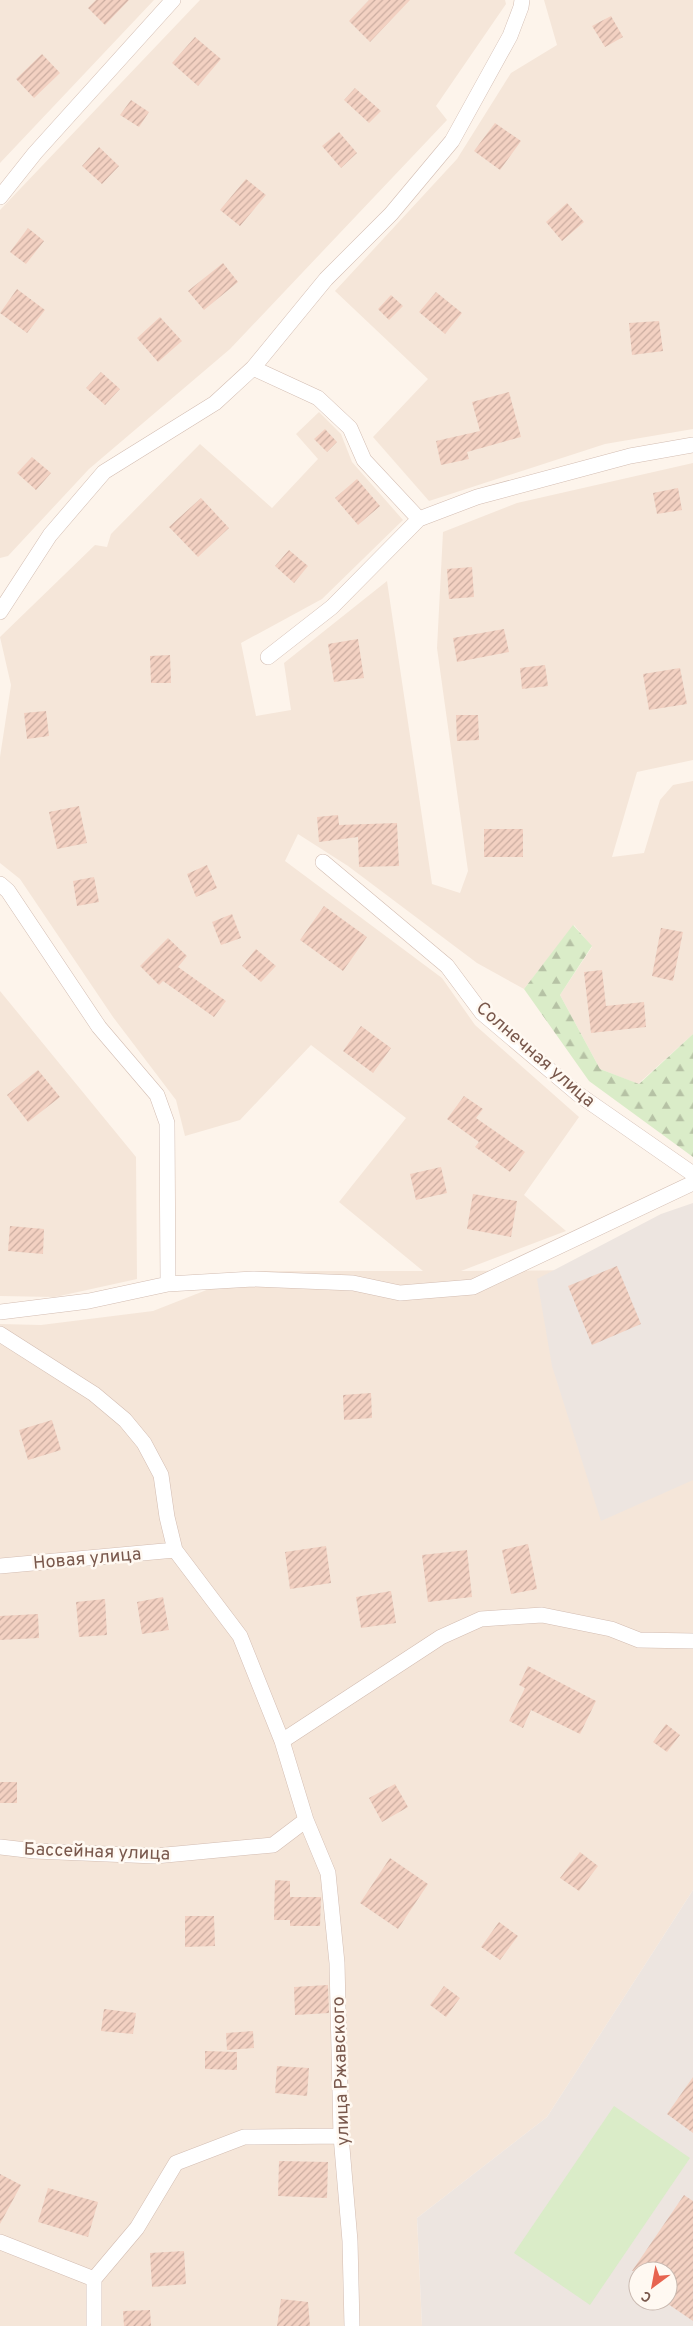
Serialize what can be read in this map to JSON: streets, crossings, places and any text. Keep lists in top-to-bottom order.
{
  "streets": {
    "street": [
      "Солнечная улица",
      "Новая улица",
      "Бассейная улица",
      "улица Ржавского"
    ]
  },
  "crossings": [
    ["Новая улица", "улица Ржавского"],
    ["Бассейная улица", "улица Ржавского"]
  ],
  "north": "bottom left"
}
